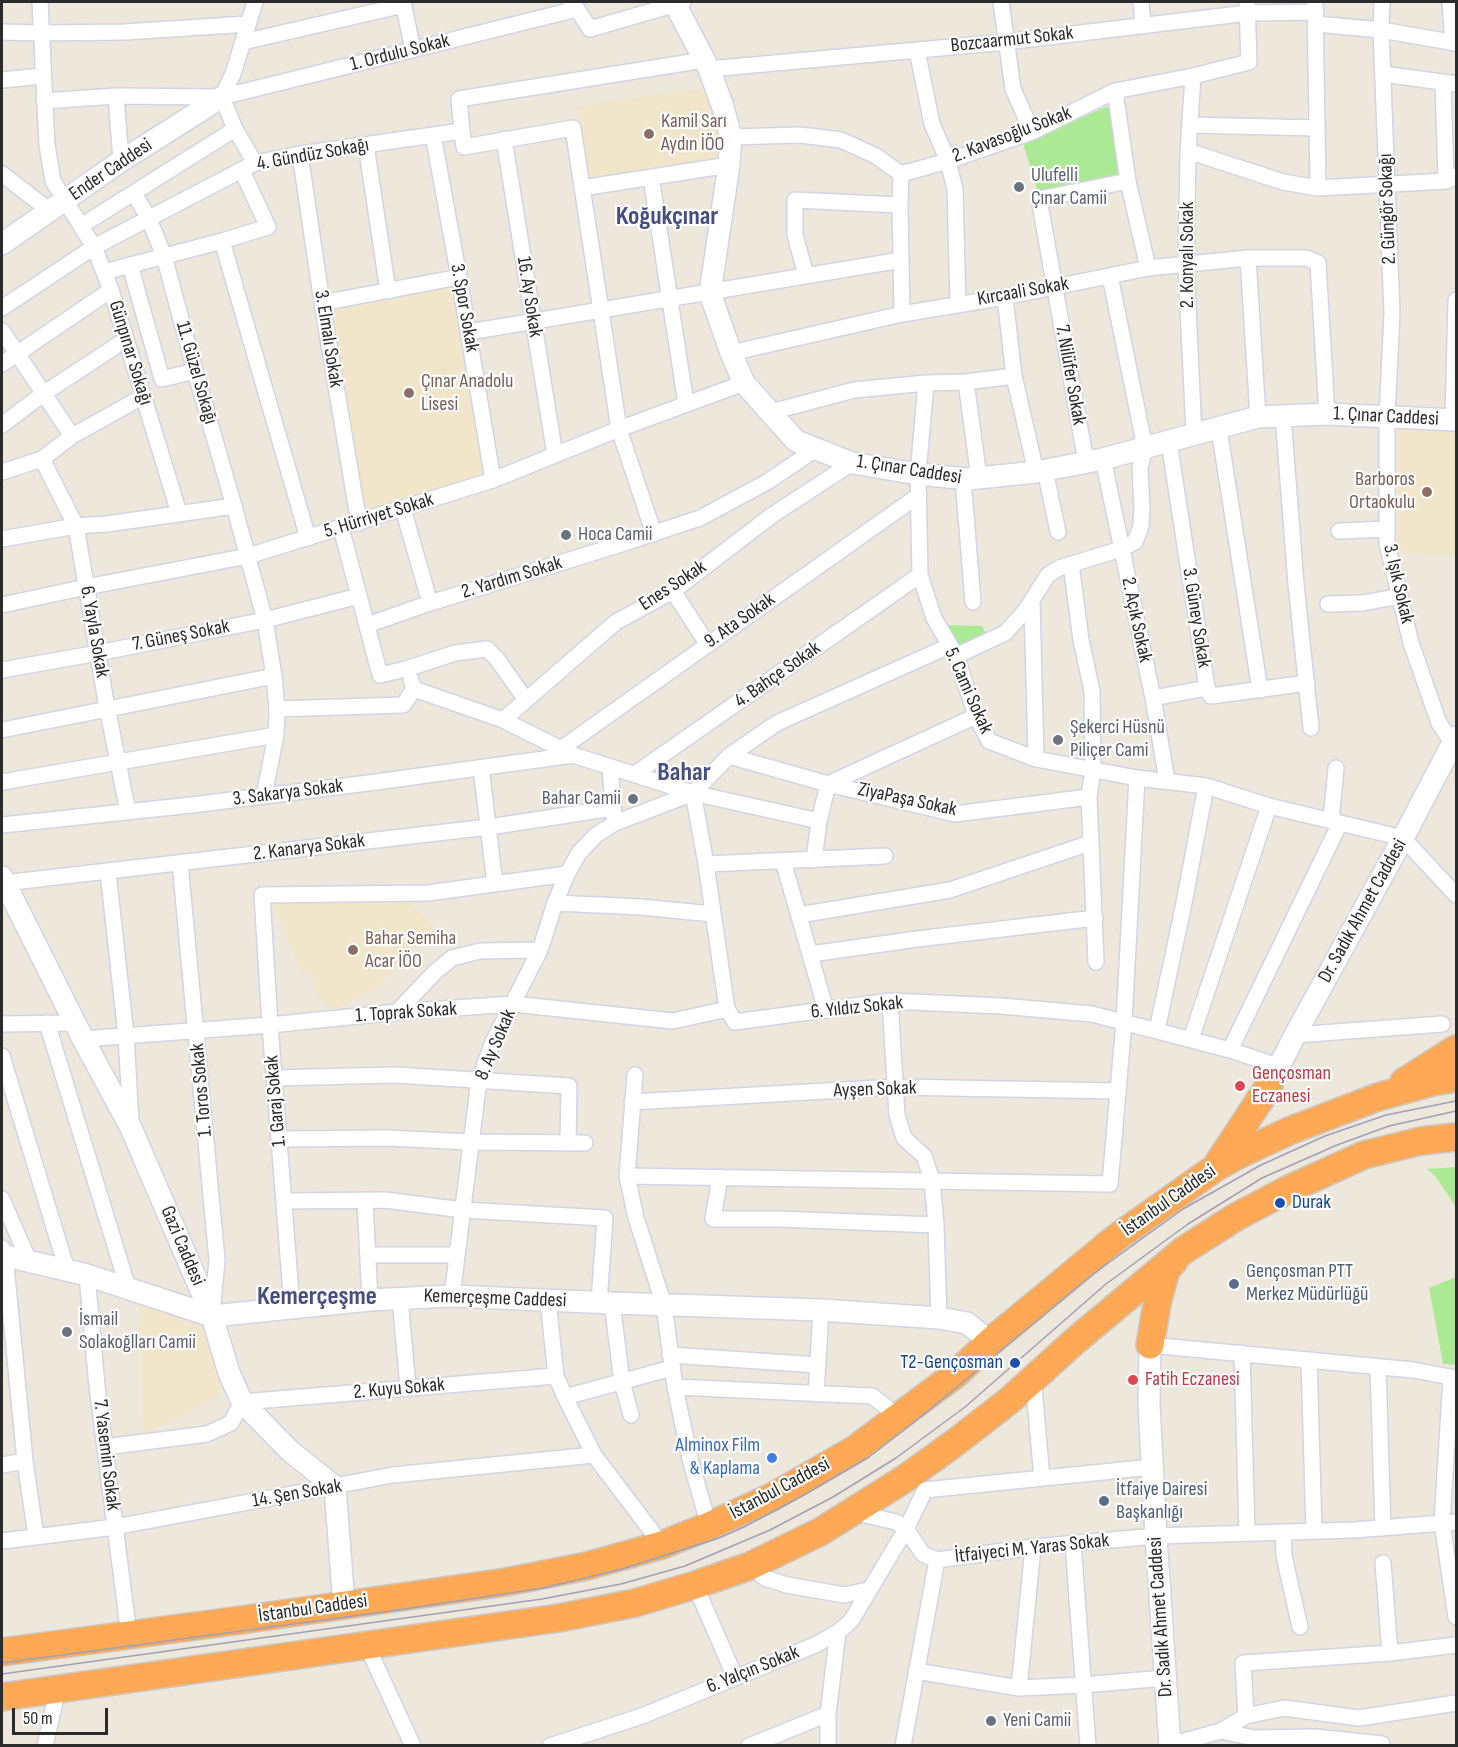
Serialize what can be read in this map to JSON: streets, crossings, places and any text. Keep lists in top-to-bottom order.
{
  "streets": {
    "highway": ["İstanbul Caddesi"],
    "main road": [
      "Ender Caddesi",
      "1. Çınar Caddesi",
      "Dr. Sadık Ahmet Caddesi",
      "Gazi Caddesi",
      "Kemerçeşme Caddesi"
    ],
    "street": [
      "Bozcaarmut Sokak",
      "1. Ordulu Sokak",
      "2. Kavasoğlu Sokak",
      "4. Gündüz Sokağı",
      "2. Güngör Sokağı",
      "2. Konyalı Sokak",
      "Kırcaali Sokak",
      "16. Ay Sokak",
      "3. Spor Sokak",
      "3. Elmalı Sokak",
      "Günpınar Sokağı",
      "11. Güzel Sokağı",
      "7. Nilüfer Sokak",
      "5. Hürriyet Sokak",
      "2. Yardım Sokak",
      "3. Işık Sokak",
      "Enes Sokak",
      "3. Güney Sokak",
      "2. Açık Sokak",
      "9. Ata Sokak",
      "6. Yayla Sokak",
      "7. Güneş Sokak",
      "4. Bahçe Sokak",
      "5. Cami Sokak",
      "3. Sakarya Sokak",
      "ZiyaPaşa Sokak",
      "2. Kanarya Sokak",
      "6. Yıldız Sokak",
      "1. Toprak Sokak",
      "8. Ay Sokak",
      "1. Toros Sokak",
      "Ayşen Sokak",
      "1. Garaj Sokak",
      "2. Kuyu Sokak",
      "7. Yasemin Sokak",
      "14. Şen Sokak",
      "İtfaiyeci M. Yaras Sokak",
      "6. Yalçın Sokak"
    ]
  },
  "crossings": [
    ["Bozcaarmut Sokak", "2. Kavasoğlu Sokak"],
    ["Bozcaarmut Sokak", "4. Gündüz Sokağı"],
    ["Bozcaarmut Sokak", "2. Güngör Sokağı"],
    ["Bozcaarmut Sokak", "1. Çınar Caddesi"],
    ["1. Ordulu Sokak", "Ender Caddesi"],
    ["2. Kavasoğlu Sokak", "2. Konyalı Sokak"],
    ["4. Gündüz Sokağı", "3. Spor Sokak"],
    ["4. Gündüz Sokağı", "3. Elmalı Sokak"],
    ["4. Gündüz Sokağı", "Günpınar Sokağı"],
    ["4. Gündüz Sokağı", "11. Güzel Sokağı"],
    ["Ender Caddesi", "Günpınar Sokağı"],
    ["2. Güngör Sokağı", "1. Çınar Caddesi"],
    ["2. Güngör Sokağı", "3. Işık Sokak"],
    ["2. Konyalı Sokak", "Kırcaali Sokak"],
    ["2. Konyalı Sokak", "1. Çınar Caddesi"],
    ["Kırcaali Sokak", "7. Nilüfer Sokak"],
    ["Kırcaali Sokak", "1. Çınar Caddesi"],
    ["16. Ay Sokak", "5. Hürriyet Sokak"],
    ["3. Spor Sokak", "5. Hürriyet Sokak"],
    ["3. Elmalı Sokak", "5. Hürriyet Sokak"],
    ["11. Güzel Sokağı", "5. Hürriyet Sokak"],
    ["11. Güzel Sokağı", "7. Güneş Sokak"],
    ["11. Güzel Sokağı", "3. Sakarya Sokak"],
    ["7. Nilüfer Sokak", "1. Çınar Caddesi"],
    ["7. Nilüfer Sokak", "2. Açık Sokak"],
    ["1. Çınar Caddesi", "5. Hürriyet Sokak"],
    ["1. Çınar Caddesi", "2. Yardım Sokak"],
    ["1. Çınar Caddesi", "3. Işık Sokak"],
    ["1. Çınar Caddesi", "Enes Sokak"],
    ["1. Çınar Caddesi", "3. Güney Sokak"],
    ["1. Çınar Caddesi", "2. Açık Sokak"],
    ["1. Çınar Caddesi", "9. Ata Sokak"],
    ["1. Çınar Caddesi", "5. Cami Sokak"],
    ["5. Hürriyet Sokak", "6. Yayla Sokak"],
    ["3. Işık Sokak", "Dr. Sadık Ahmet Caddesi"],
    ["2. Açık Sokak", "5. Cami Sokak"],
    ["9. Ata Sokak", "5. Cami Sokak"],
    ["9. Ata Sokak", "3. Sakarya Sokak"],
    ["6. Yayla Sokak", "7. Güneş Sokak"],
    ["6. Yayla Sokak", "3. Sakarya Sokak"],
    ["4. Bahçe Sokak", "5. Cami Sokak"],
    ["5. Cami Sokak", "Dr. Sadık Ahmet Caddesi"],
    ["2. Kanarya Sokak", "8. Ay Sokak"],
    ["2. Kanarya Sokak", "1. Toros Sokak"],
    ["2. Kanarya Sokak", "Gazi Caddesi"],
    ["Dr. Sadık Ahmet Caddesi", "6. Yıldız Sokak"],
    ["Dr. Sadık Ahmet Caddesi", "İtfaiyeci M. Yaras Sokak"],
    ["6. Yıldız Sokak", "1. Toprak Sokak"],
    ["1. Toprak Sokak", "8. Ay Sokak"],
    ["1. Toprak Sokak", "1. Toros Sokak"],
    ["1. Toprak Sokak", "1. Garaj Sokak"],
    ["1. Toprak Sokak", "Gazi Caddesi"],
    ["8. Ay Sokak", "Kemerçeşme Caddesi"],
    ["1. Toros Sokak", "Gazi Caddesi"],
    ["1. Toros Sokak", "Kemerçeşme Caddesi"],
    ["1. Garaj Sokak", "Kemerçeşme Caddesi"],
    ["İstanbul Caddesi", "Kemerçeşme Caddesi"],
    ["İstanbul Caddesi", "7. Yasemin Sokak"],
    ["Gazi Caddesi", "Kemerçeşme Caddesi"],
    ["Gazi Caddesi", "2. Kuyu Sokak"],
    ["Gazi Caddesi", "14. Şen Sokak"],
    ["Kemerçeşme Caddesi", "7. Yasemin Sokak"],
    ["7. Yasemin Sokak", "14. Şen Sokak"],
    ["İtfaiyeci M. Yaras Sokak", "6. Yalçın Sokak"]
  ],
  "districts": ["Koğukçınar", "Bahar", "Kemerçeşme"],
  "places": [
    "Kamil Sarı Aydın İÖO",
    "Ulufelli Çınar Camii",
    "Çınar Anadolu Lisesi",
    "Barboros Ortaokulu",
    "Hoca Camii",
    "Şekerci Hüsnü Piliçer Cami",
    "Bahar Camii",
    "Bahar Semiha Acar İÖO",
    "Gençosman Eczanesi",
    "Durak",
    "Gençosman PTT Merkez Müdürlüğü",
    "İsmail Solakoğlları Camii",
    "T2-Gençosman",
    "Fatih Eczanesi",
    "Alminox Film & Kaplama",
    "İtfaiye Dairesi Başkanlığı",
    "Yeni Camii"
  ],
  "scale_bar": "50 m"
}
